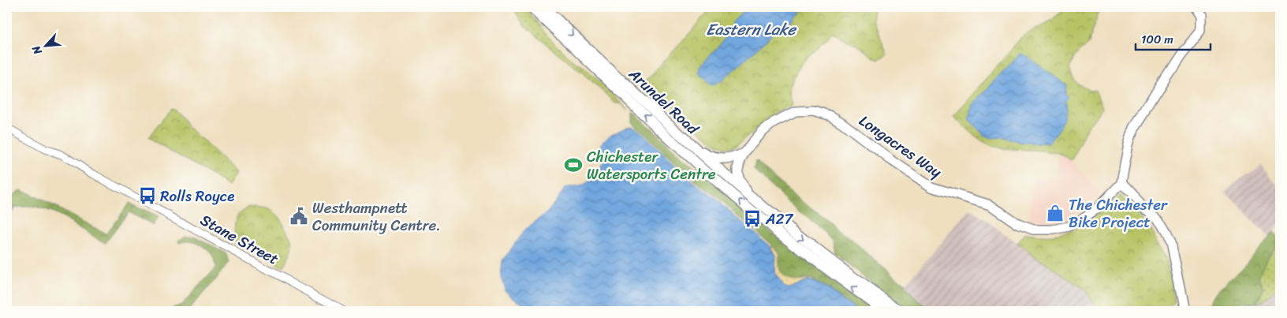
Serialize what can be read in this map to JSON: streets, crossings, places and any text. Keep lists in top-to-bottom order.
{
  "streets": {
    "highway": ["Arundel Road"],
    "main road": ["Longacres Way"],
    "street": ["Stane Street"]
  },
  "water": ["Eastern Lake"],
  "places": {
    "sports": ["Chichester Watersports Centre"],
    "bus stop": ["Rolls Royce", "A27"],
    "shop": ["The Chichester Bike Project"],
    "public building": ["Westhampnett Community Centre."]
  },
  "scale_bar": "100 m",
  "north": "bottom left"
}
